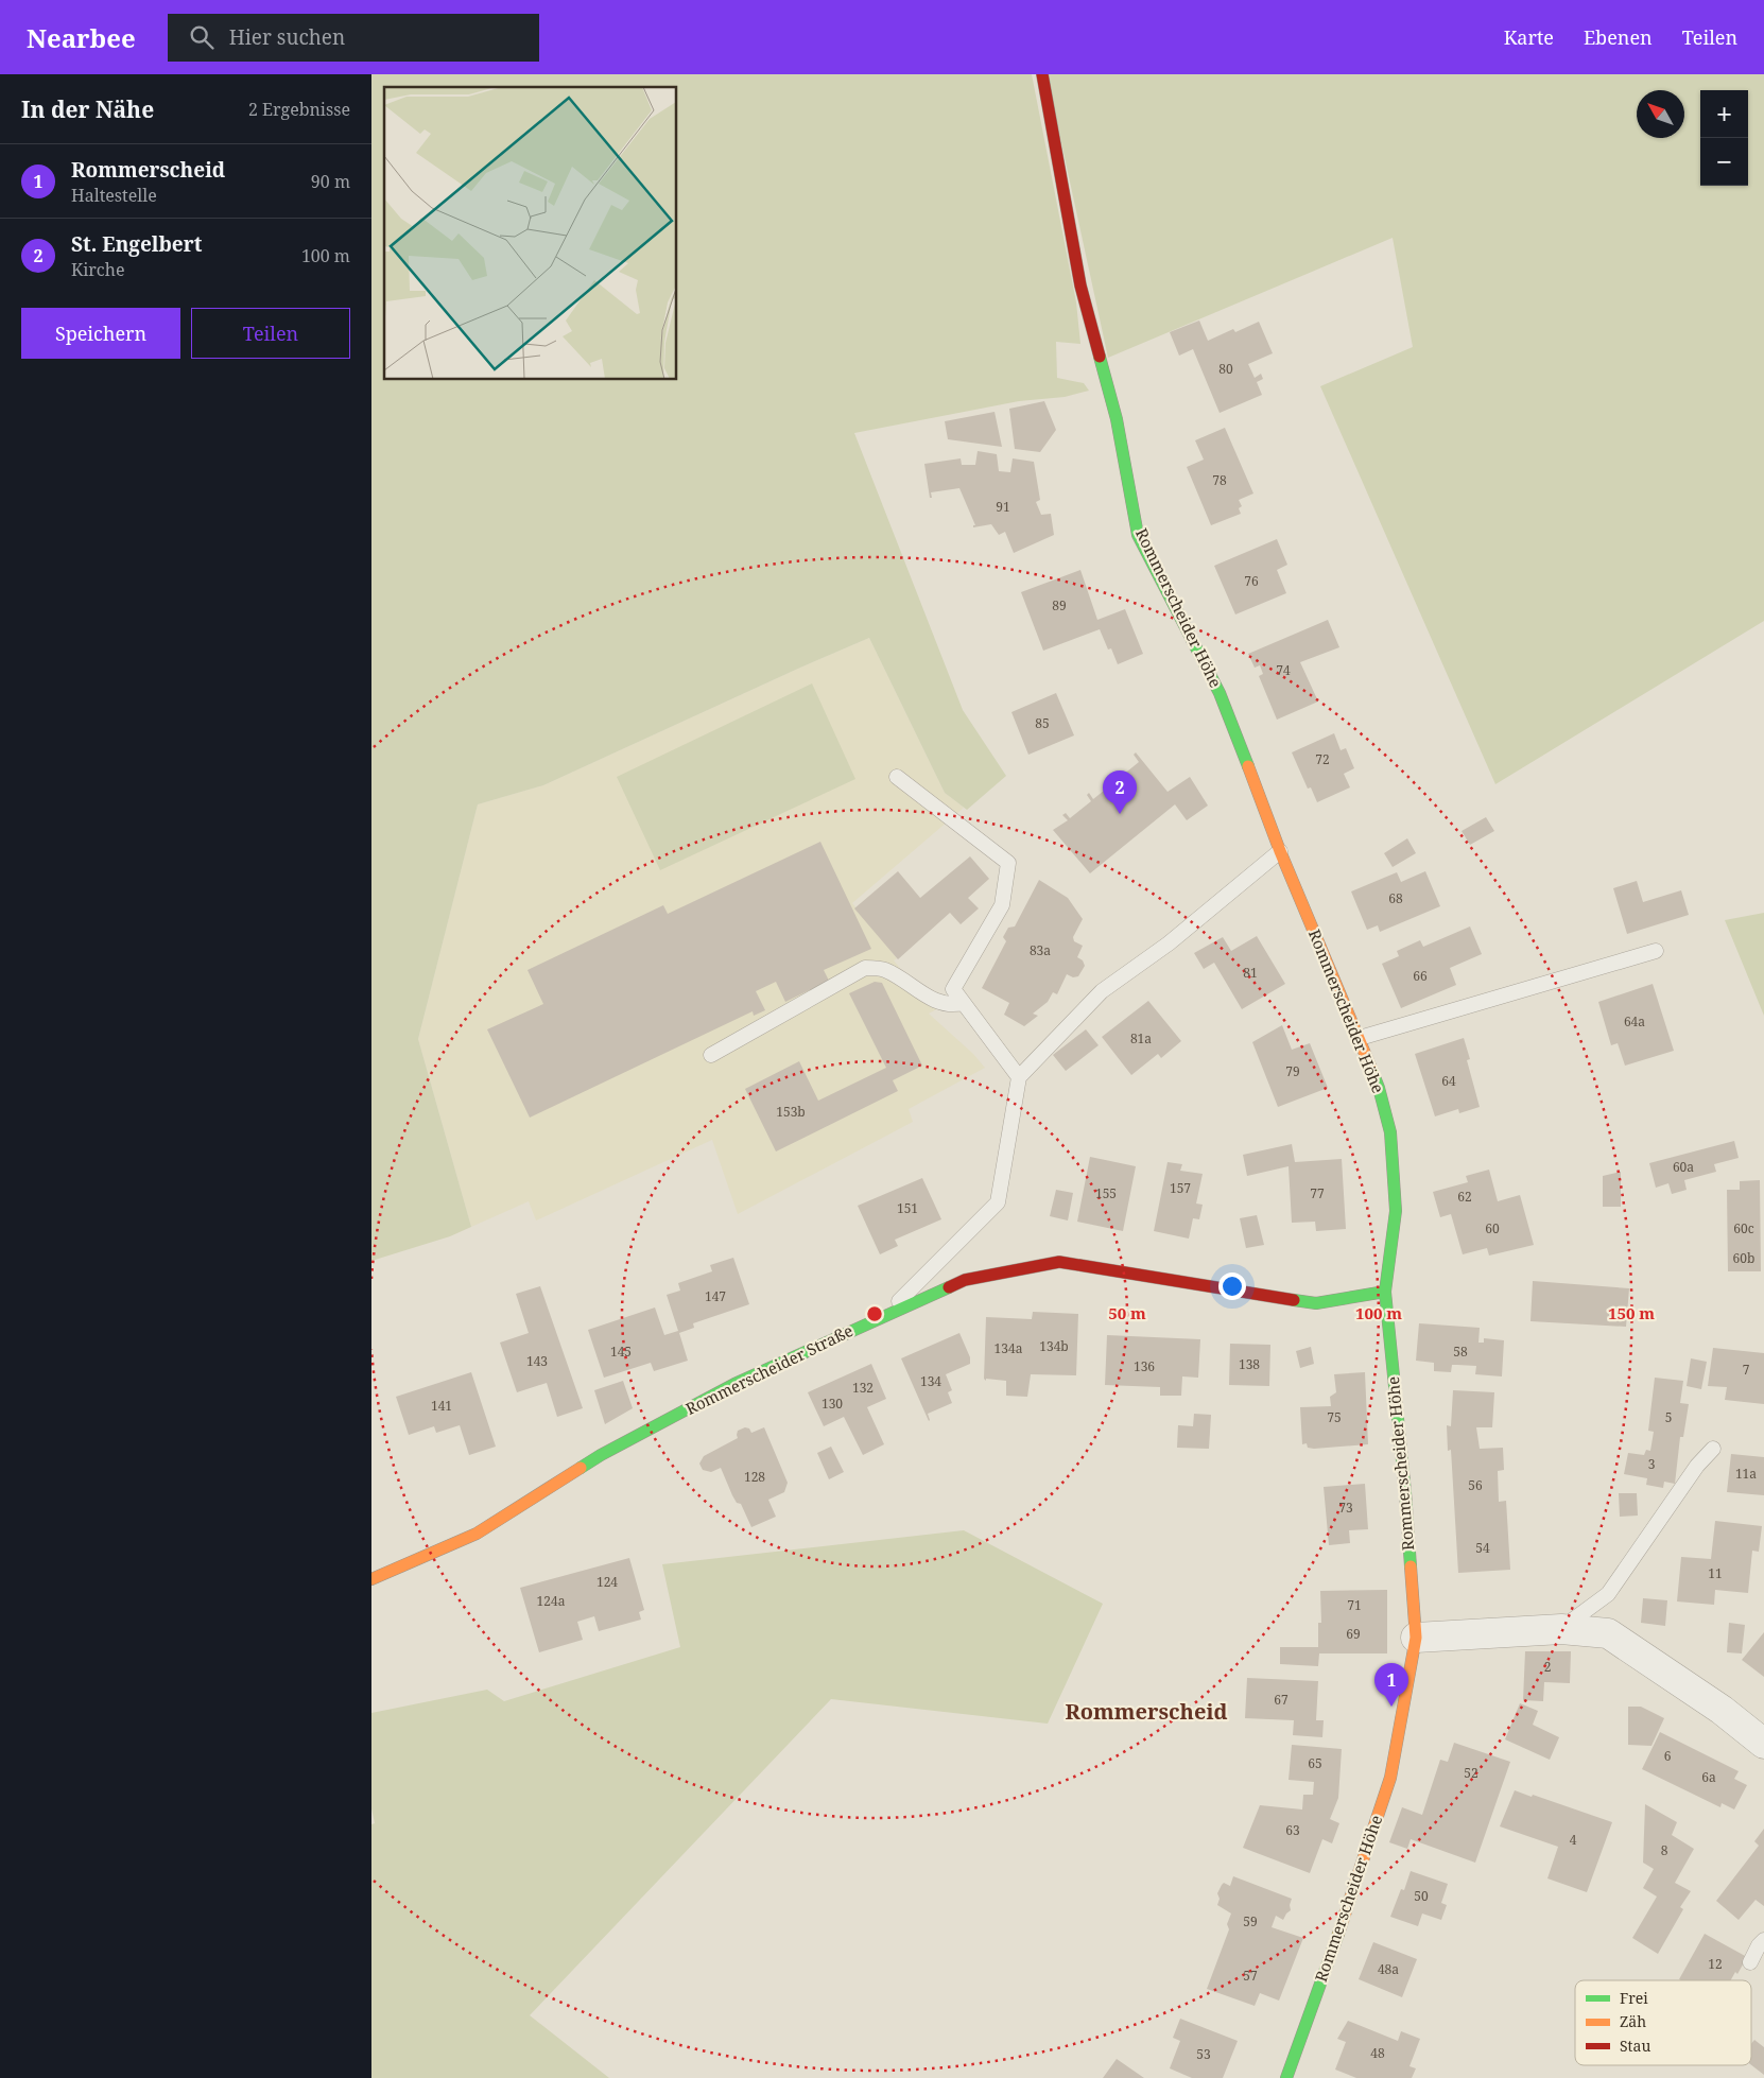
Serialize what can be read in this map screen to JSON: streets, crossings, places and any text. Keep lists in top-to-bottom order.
{
  "streets": {
    "street": ["Rommerscheider Höhe", "Rommerscheider Straße"]
  },
  "crossings": [
    ["Rommerscheider Höhe", "Rommerscheider Straße"]
  ],
  "districts": ["Rommerscheid"],
  "house_numbers": [
    "80",
    "78",
    "91",
    "76",
    "89",
    "74",
    "85",
    "72",
    "68",
    "83a",
    "81",
    "66",
    "64a",
    "81a",
    "79",
    "64",
    "153b",
    "60a",
    "157",
    "155",
    "77",
    "62",
    "151",
    "60",
    "60c",
    "60b",
    "147",
    "134b",
    "134a",
    "145",
    "58",
    "143",
    "138",
    "136",
    "7",
    "134",
    "132",
    "130",
    "141",
    "75",
    "5",
    "3",
    "11a",
    "128",
    "56",
    "73",
    "54",
    "11",
    "124",
    "124a",
    "71",
    "69",
    "2",
    "67",
    "6",
    "65",
    "52",
    "6a",
    "63",
    "4",
    "8",
    "50",
    "59",
    "12",
    "48a",
    "57",
    "48",
    "53"
  ],
  "legend": ["Frei", "Zäh", "Stau"],
  "north": "top left",
  "page": {
    "header": "Nearbee",
    "search": "Hier suchen",
    "nav": ["Karte", "Ebenen", "Teilen"],
    "heading": ["In der Nähe", "2 Ergebnisse"],
    "map_buttons": ["+", "−"],
    "list": [
      {
        "mark": "1",
        "name": "Rommerscheid",
        "note": "Haltestelle",
        "value": "90 m"
      },
      {
        "mark": "2",
        "name": "St. Engelbert",
        "note": "Kirche",
        "value": "100 m"
      }
    ],
    "buttons": ["Speichern", "Teilen"],
    "pins": ["2", "1"]
  },
  "rings": ["50 m", "100 m", "150 m"]
}
